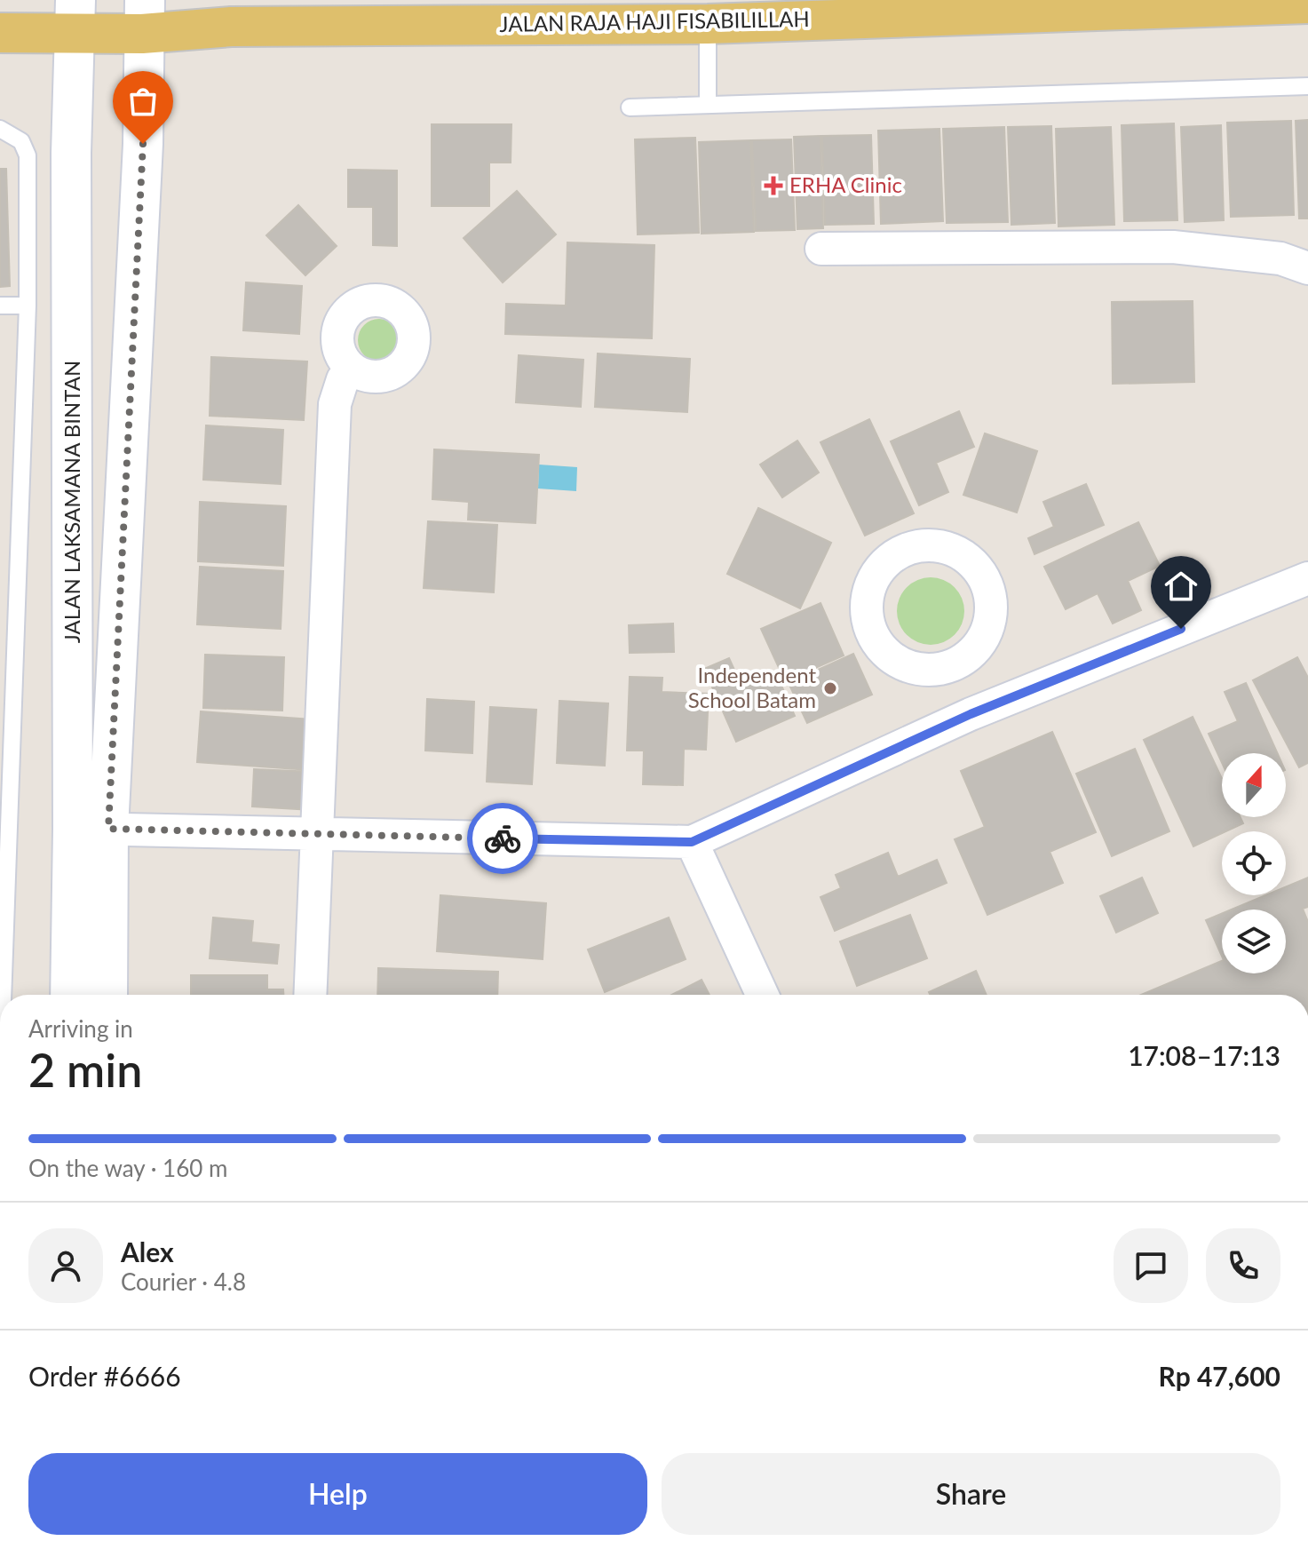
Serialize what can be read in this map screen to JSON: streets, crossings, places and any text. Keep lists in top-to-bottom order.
{
  "streets": {
    "main road": ["JALAN RAJA HAJI FISABILILLAH", "JALAN LAKSAMANA BINTAN"]
  },
  "crossings": [
    ["JALAN RAJA HAJI FISABILILLAH", "JALAN LAKSAMANA BINTAN"]
  ],
  "places": {
    "health": ["ERHA Clinic"],
    "other": ["Independent School Batam"]
  },
  "north": "top",
  "page": {
    "heading": ["2 min", "Arriving in", "17:08–17:13"],
    "panel": [
      "Alex",
      "Courier · 4.8",
      "Order #6666",
      "Rp 47,600"
    ],
    "bar": "On the way · 160 m",
    "buttons": ["Help", "Share"]
  }
}
